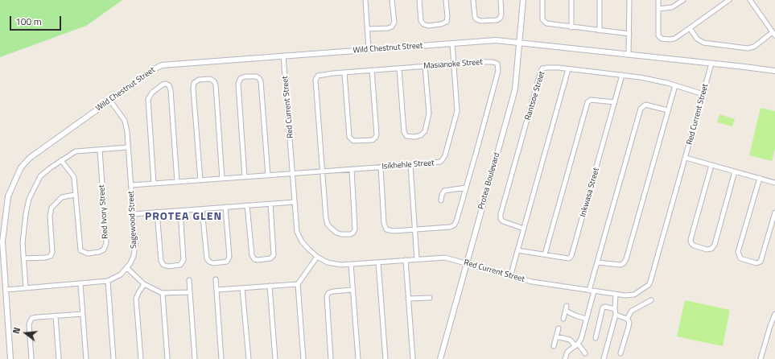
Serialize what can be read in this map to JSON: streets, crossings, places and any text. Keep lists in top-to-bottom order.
{
  "streets": {
    "street": [
      "Wild Chestnut Street",
      "Masianoke Street",
      "Rantsoe Street",
      "Red Current Street",
      "Isikhehle Street",
      "Protea Boulevard",
      "Inkwasa Street",
      "Red Ivory Street",
      "Sagewood Street"
    ]
  },
  "crossings": [
    ["Wild Chestnut Street", "Red Current Street"],
    ["Wild Chestnut Street", "Isikhehle Street"],
    ["Wild Chestnut Street", "Protea Boulevard"],
    ["Wild Chestnut Street", "Sagewood Street"],
    ["Masianoke Street", "Isikhehle Street"],
    ["Rantsoe Street", "Red Current Street"],
    ["Rantsoe Street", "Inkwasa Street"],
    ["Red Current Street", "Isikhehle Street"],
    ["Red Current Street", "Protea Boulevard"],
    ["Isikhehle Street", "Sagewood Street"]
  ],
  "districts": ["PROTEA GLEN"],
  "scale_bar": "100 m",
  "north": "left"
}
